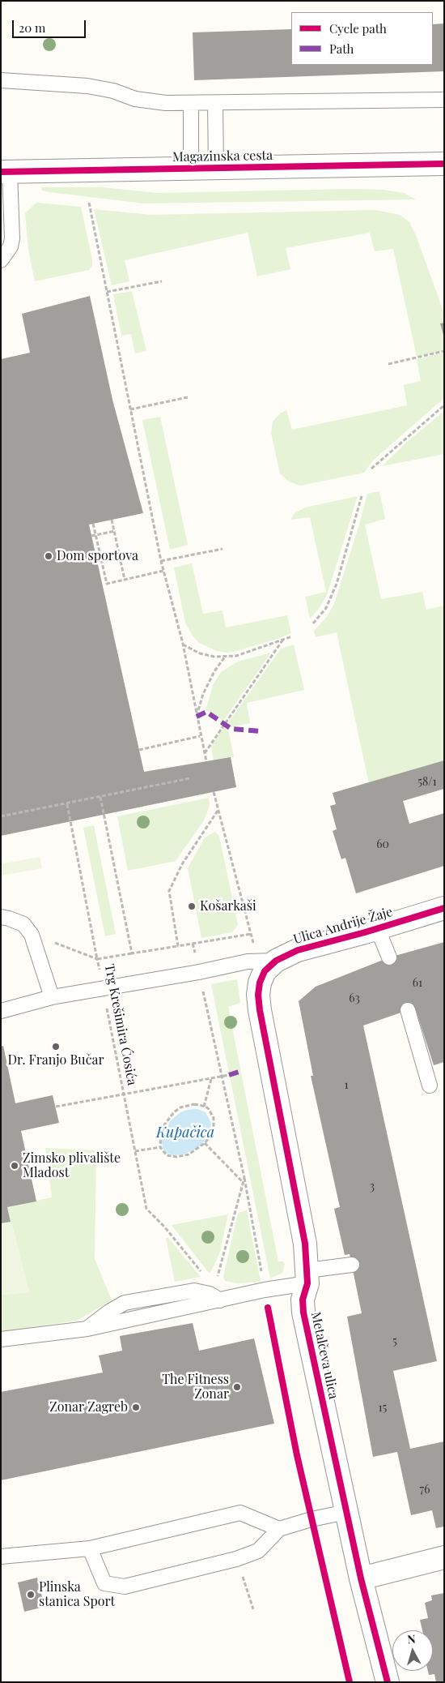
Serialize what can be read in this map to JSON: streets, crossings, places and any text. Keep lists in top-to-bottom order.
{
  "streets": {
    "street": ["Magazinska cesta", "Ulica Andrije Žaje", "Metalčeva ulica"],
    "path": ["Trg Krešimira Ćosića"]
  },
  "crossings": [
    ["Ulica Andrije Žaje", "Metalčeva ulica"]
  ],
  "water": ["Kupačica"],
  "places": [
    "Dom sportova",
    "Košarkaši",
    "Dr. Franjo Bučar",
    "Zimsko plivalište Mladost",
    "The Fitness Zonar",
    "Zonar Zagreb",
    "Plinska stanica Sport"
  ],
  "house_numbers": [
    "58/1",
    "60",
    "61",
    "63",
    "1",
    "3",
    "5",
    "15",
    "76"
  ],
  "legend": ["Cycle path", "Path"],
  "scale_bar": "20 m",
  "north": "top"
}
